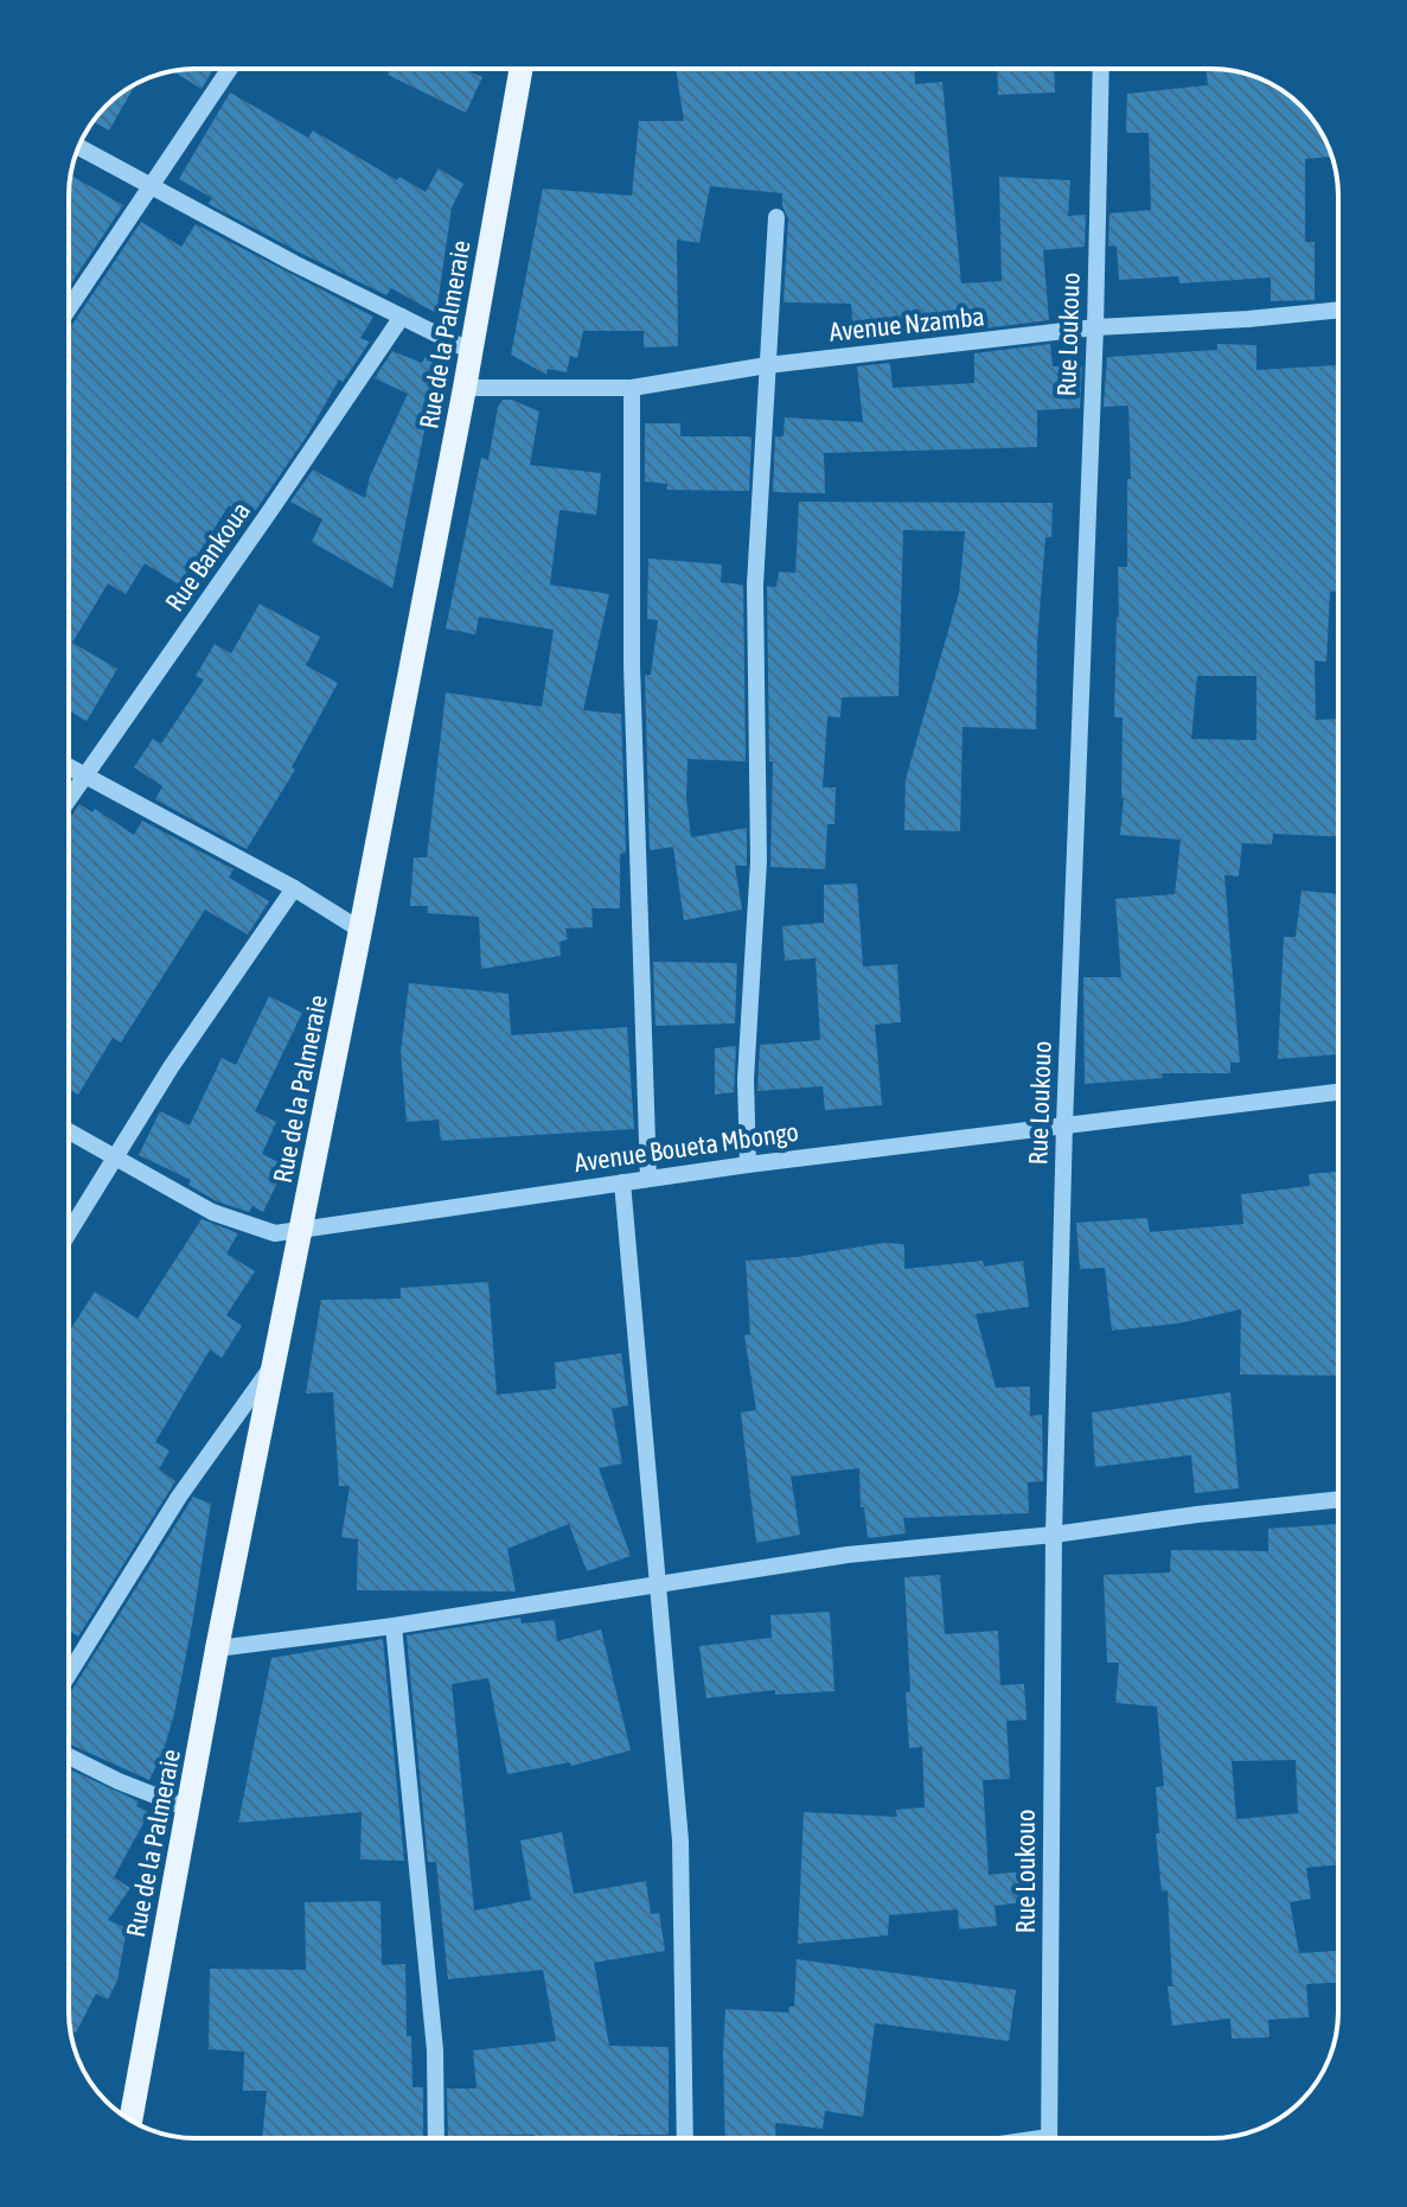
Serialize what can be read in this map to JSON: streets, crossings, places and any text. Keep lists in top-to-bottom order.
{
  "streets": {
    "main road": ["Rue de la Palmeraie"],
    "street": [
      "Avenue Nzamba",
      "Rue Loukouo",
      "Rue Bankoua",
      "Avenue Boueta Mbongo"
    ]
  },
  "crossings": [
    ["Avenue Nzamba", "Rue de la Palmeraie"],
    ["Avenue Nzamba", "Rue Loukouo"],
    ["Rue de la Palmeraie", "Avenue Boueta Mbongo"],
    ["Rue Loukouo", "Avenue Boueta Mbongo"]
  ]
}
